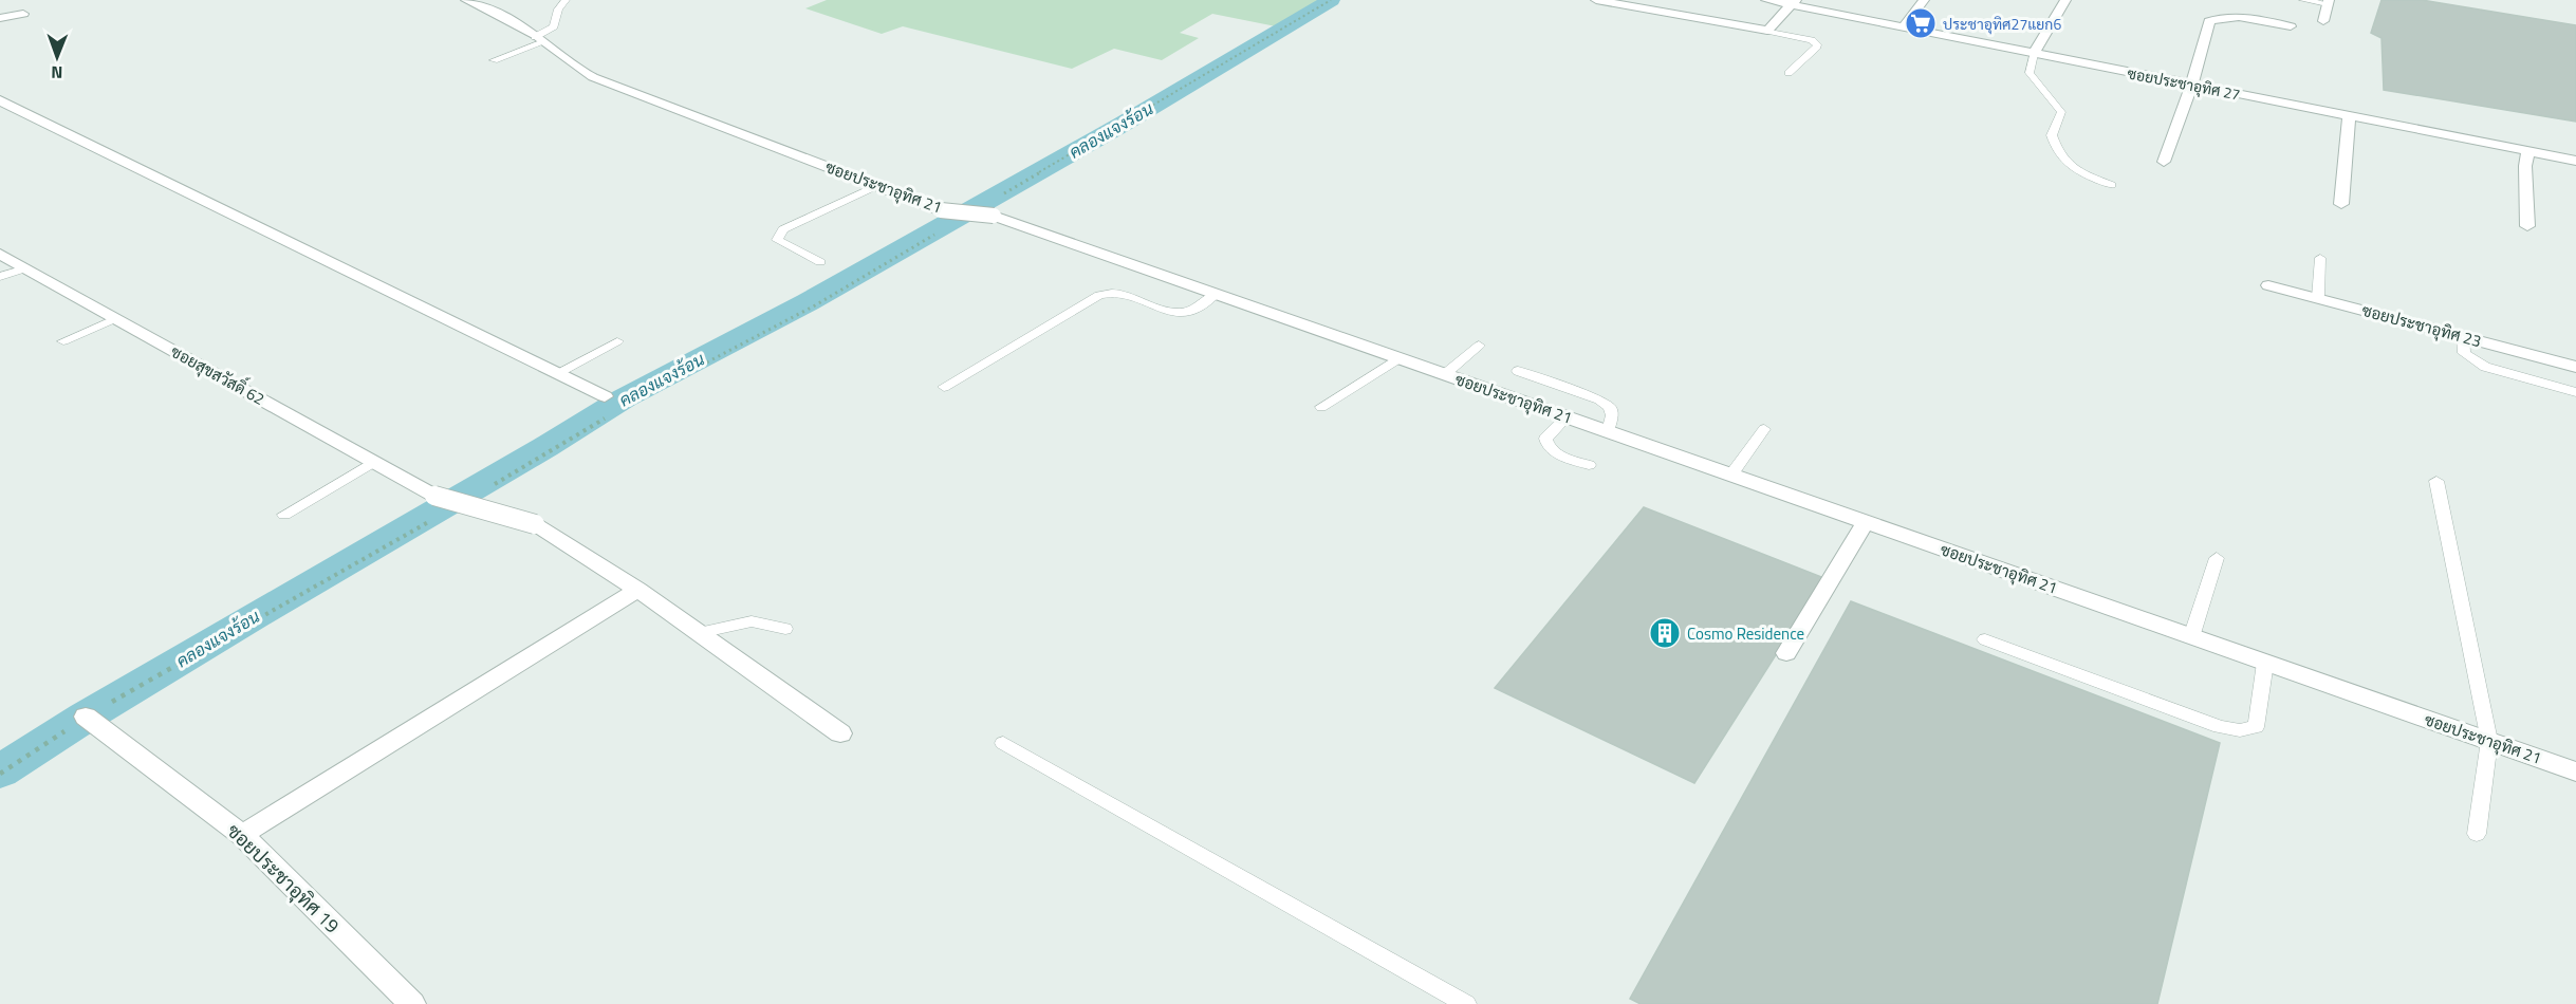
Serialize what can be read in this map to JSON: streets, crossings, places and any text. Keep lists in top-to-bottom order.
{
  "streets": {
    "street": [
      "ซอยประชาอุทิศ 27",
      "ซอยประชาอุทิศ 21",
      "ซอยประชาอุทิศ 23",
      "ซอยสุขสวัสดิ์ 62",
      "ซอยประชาอุทิศ 19"
    ]
  },
  "water": ["คลองแจงร้อน"],
  "places": {
    "supermarket": ["ประชาอุทิศ27แยก6"],
    "building": ["Cosmo Residence"]
  },
  "north": "bottom"
}
